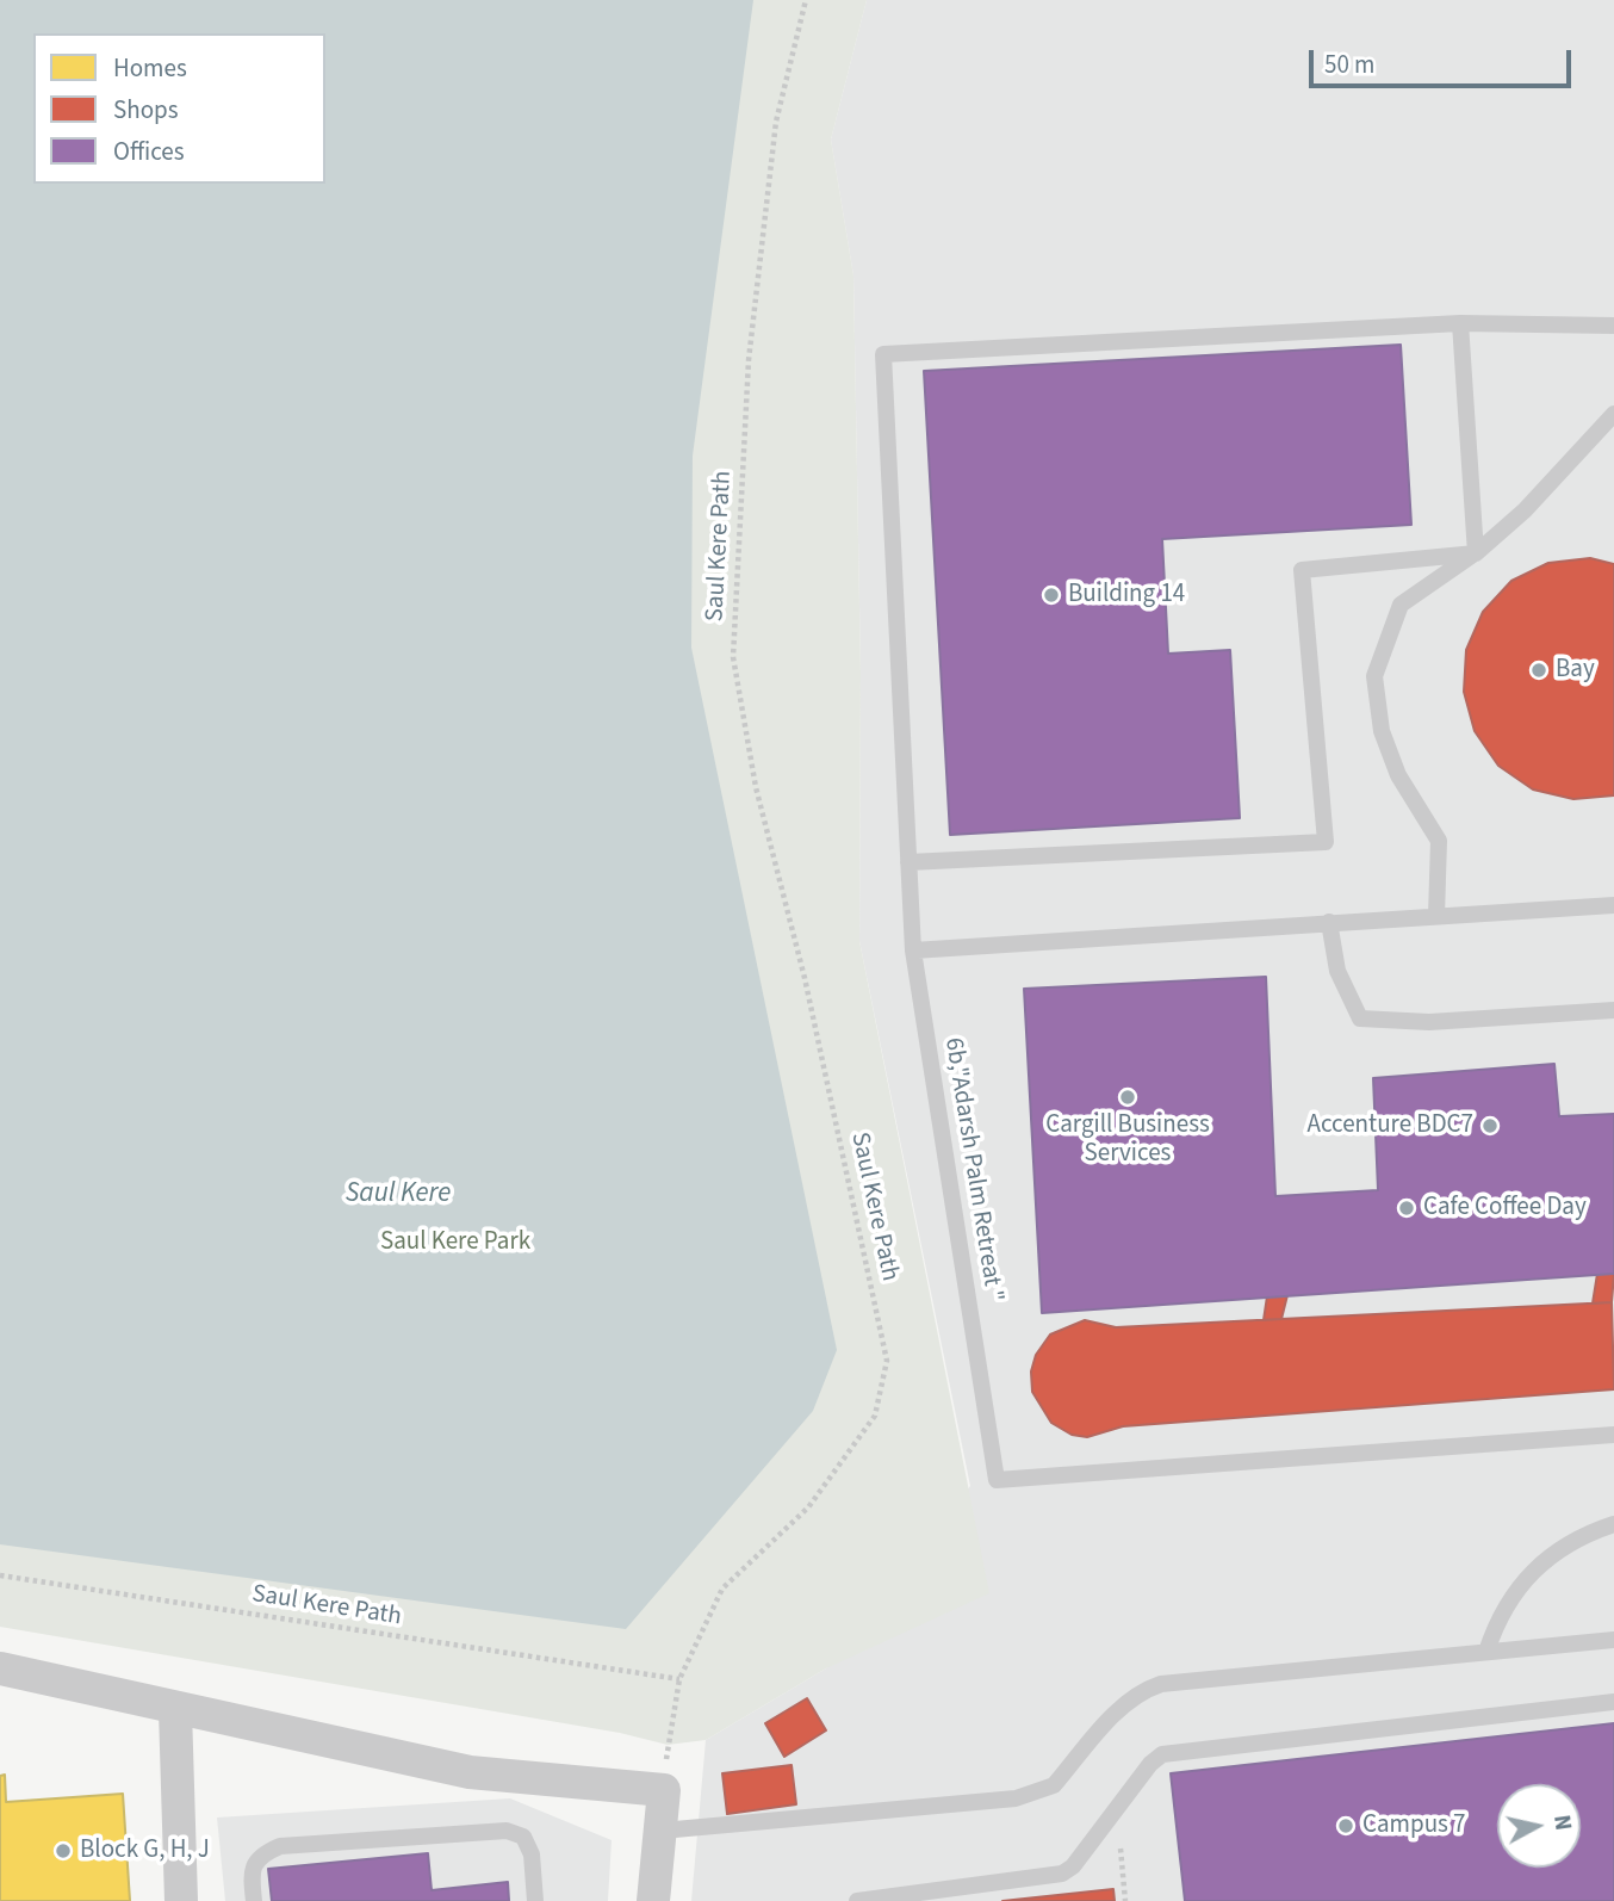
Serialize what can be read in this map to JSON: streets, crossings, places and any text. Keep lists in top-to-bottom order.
{
  "streets": {
    "lane": ["6b,\"Adarsh Palm Retreat \""],
    "path": ["Saul Kere Path"]
  },
  "water": ["Saul Kere"],
  "parks": ["Saul Kere Park"],
  "places": [
    "Building 14",
    "Bay",
    "Cargill Business Services",
    "Accenture BDC7",
    "Cafe Coffee Day",
    "Campus 7",
    "Block G, H, J"
  ],
  "legend": ["Homes", "Shops", "Offices"],
  "scale_bar": "50 m",
  "north": "right"
}
